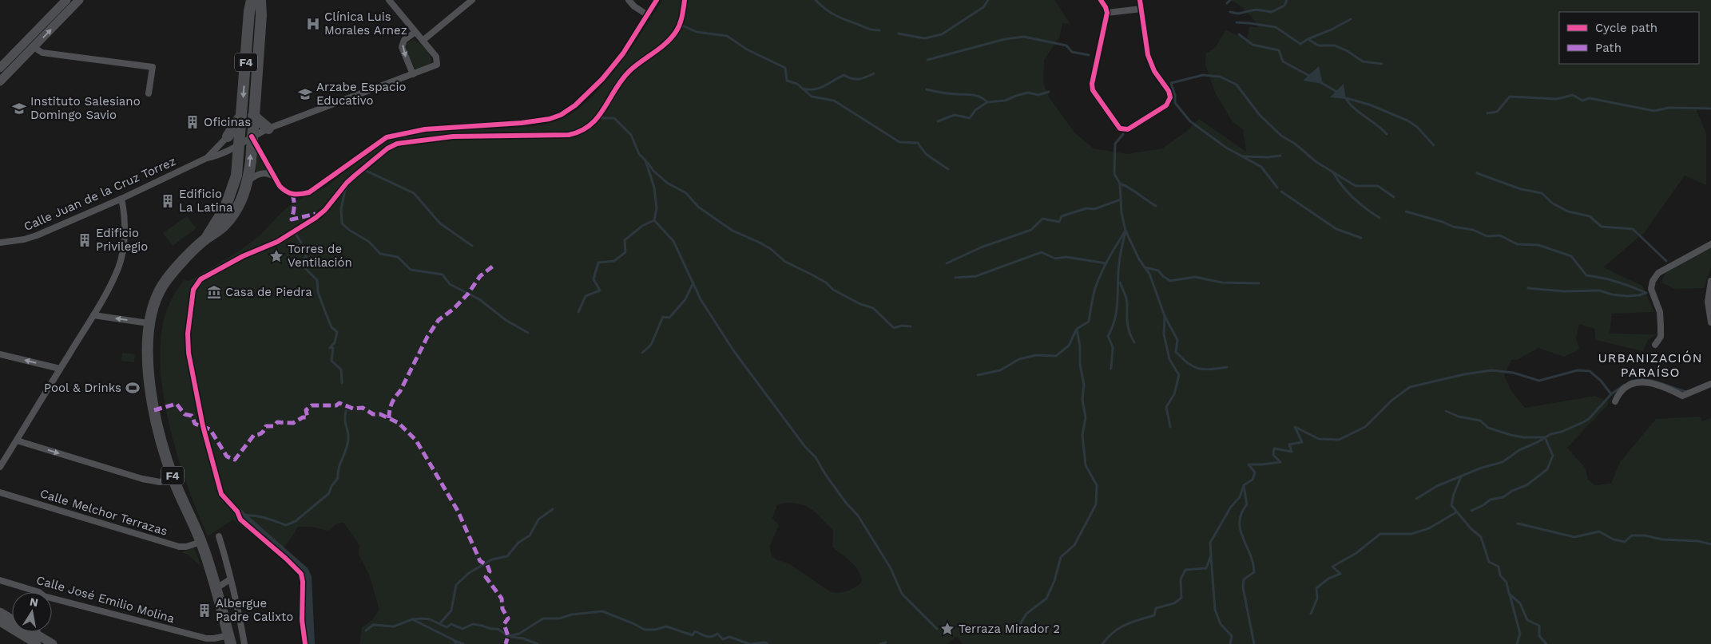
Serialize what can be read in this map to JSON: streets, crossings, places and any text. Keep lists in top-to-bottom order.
{
  "streets": {
    "highway": ["F4"],
    "street": ["Calle Juan de la Cruz Torrez", "Calle Melchor Terrazas", "Calle José Emilio Molina"]
  },
  "crossings": [
    ["F4", "Calle Juan de la Cruz Torrez"],
    ["F4", "Calle Melchor Terrazas"],
    ["F4", "Calle José Emilio Molina"]
  ],
  "districts": ["URBANIZACIÓN PARAÍSO"],
  "places": {
    "hospital": ["Clínica Luis Morales Arnez"],
    "school or university": ["Arzabe Espacio Educativo", "Instituto Salesiano Domingo Savio"],
    "building": [
      "Oficinas",
      "Edificio La Latina",
      "Edificio Privilegio",
      "Albergue Padre Calixto"
    ],
    "place": ["Torres de Ventilación", "Terraza Mirador 2"],
    "museum": ["Casa de Piedra"],
    "sports": ["Pool & Drinks"]
  },
  "legend": ["Cycle path", "Path"],
  "north": "top"
}
